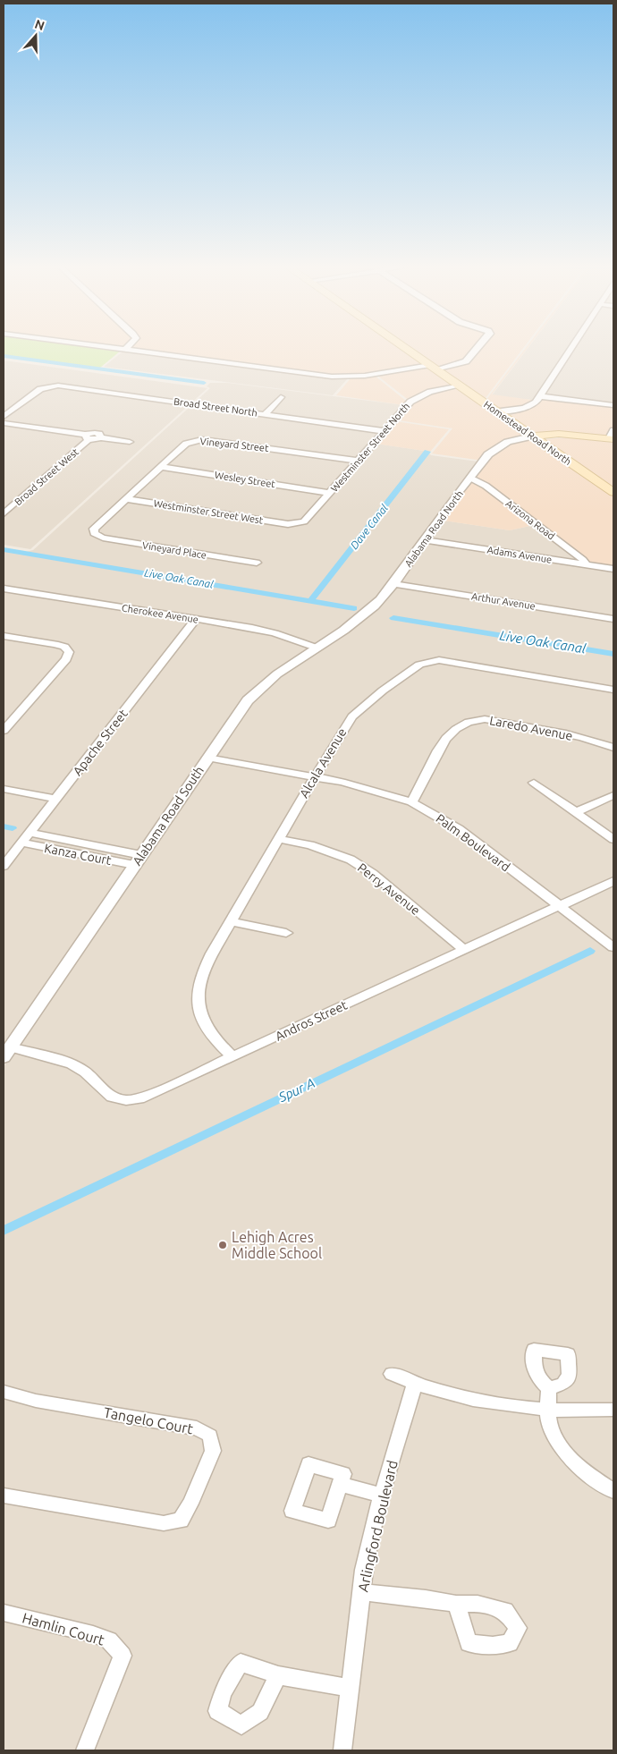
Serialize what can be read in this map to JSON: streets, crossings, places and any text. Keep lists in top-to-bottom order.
{
  "streets": {
    "main road": ["Homestead Road North"],
    "street": [
      "Broad Street North",
      "Vineyard Street",
      "Westminster Street North",
      "Broad Street West",
      "Wesley Street",
      "Westminster Street West",
      "Arizona Road",
      "Alabama Road North",
      "Vineyard Place",
      "Adams Avenue",
      "Arthur Avenue",
      "Cherokee Avenue",
      "Laredo Avenue",
      "Apache Street",
      "Alcala Avenue",
      "Alabama Road South",
      "Palm Boulevard",
      "Kanza Court",
      "Perry Avenue",
      "Andros Street",
      "Tangelo Court",
      "Arlingford Boulevard",
      "Hamlin Court"
    ]
  },
  "crossings": [
    ["Broad Street North", "Westminster Street North"],
    ["Homestead Road North", "Westminster Street North"],
    ["Homestead Road North", "Alabama Road North"],
    ["Vineyard Street", "Westminster Street North"],
    ["Vineyard Street", "Wesley Street"],
    ["Vineyard Street", "Westminster Street West"],
    ["Vineyard Street", "Vineyard Place"],
    ["Westminster Street North", "Wesley Street"],
    ["Westminster Street North", "Westminster Street West"],
    ["Arizona Road", "Alabama Road North"],
    ["Arizona Road", "Adams Avenue"],
    ["Alabama Road North", "Adams Avenue"],
    ["Alabama Road North", "Arthur Avenue"],
    ["Alabama Road North", "Alabama Road South"],
    ["Cherokee Avenue", "Apache Street"],
    ["Cherokee Avenue", "Alabama Road South"],
    ["Laredo Avenue", "Palm Boulevard"],
    ["Apache Street", "Kanza Court"],
    ["Alcala Avenue", "Palm Boulevard"],
    ["Alcala Avenue", "Perry Avenue"],
    ["Alcala Avenue", "Andros Street"],
    ["Alabama Road South", "Palm Boulevard"],
    ["Alabama Road South", "Kanza Court"],
    ["Alabama Road South", "Andros Street"],
    ["Palm Boulevard", "Andros Street"],
    ["Perry Avenue", "Andros Street"]
  ],
  "water": ["Dave Canal", "Live Oak Canal", "Spur A"],
  "places": ["Lehigh Acres Middle School"],
  "north": "top"
}
